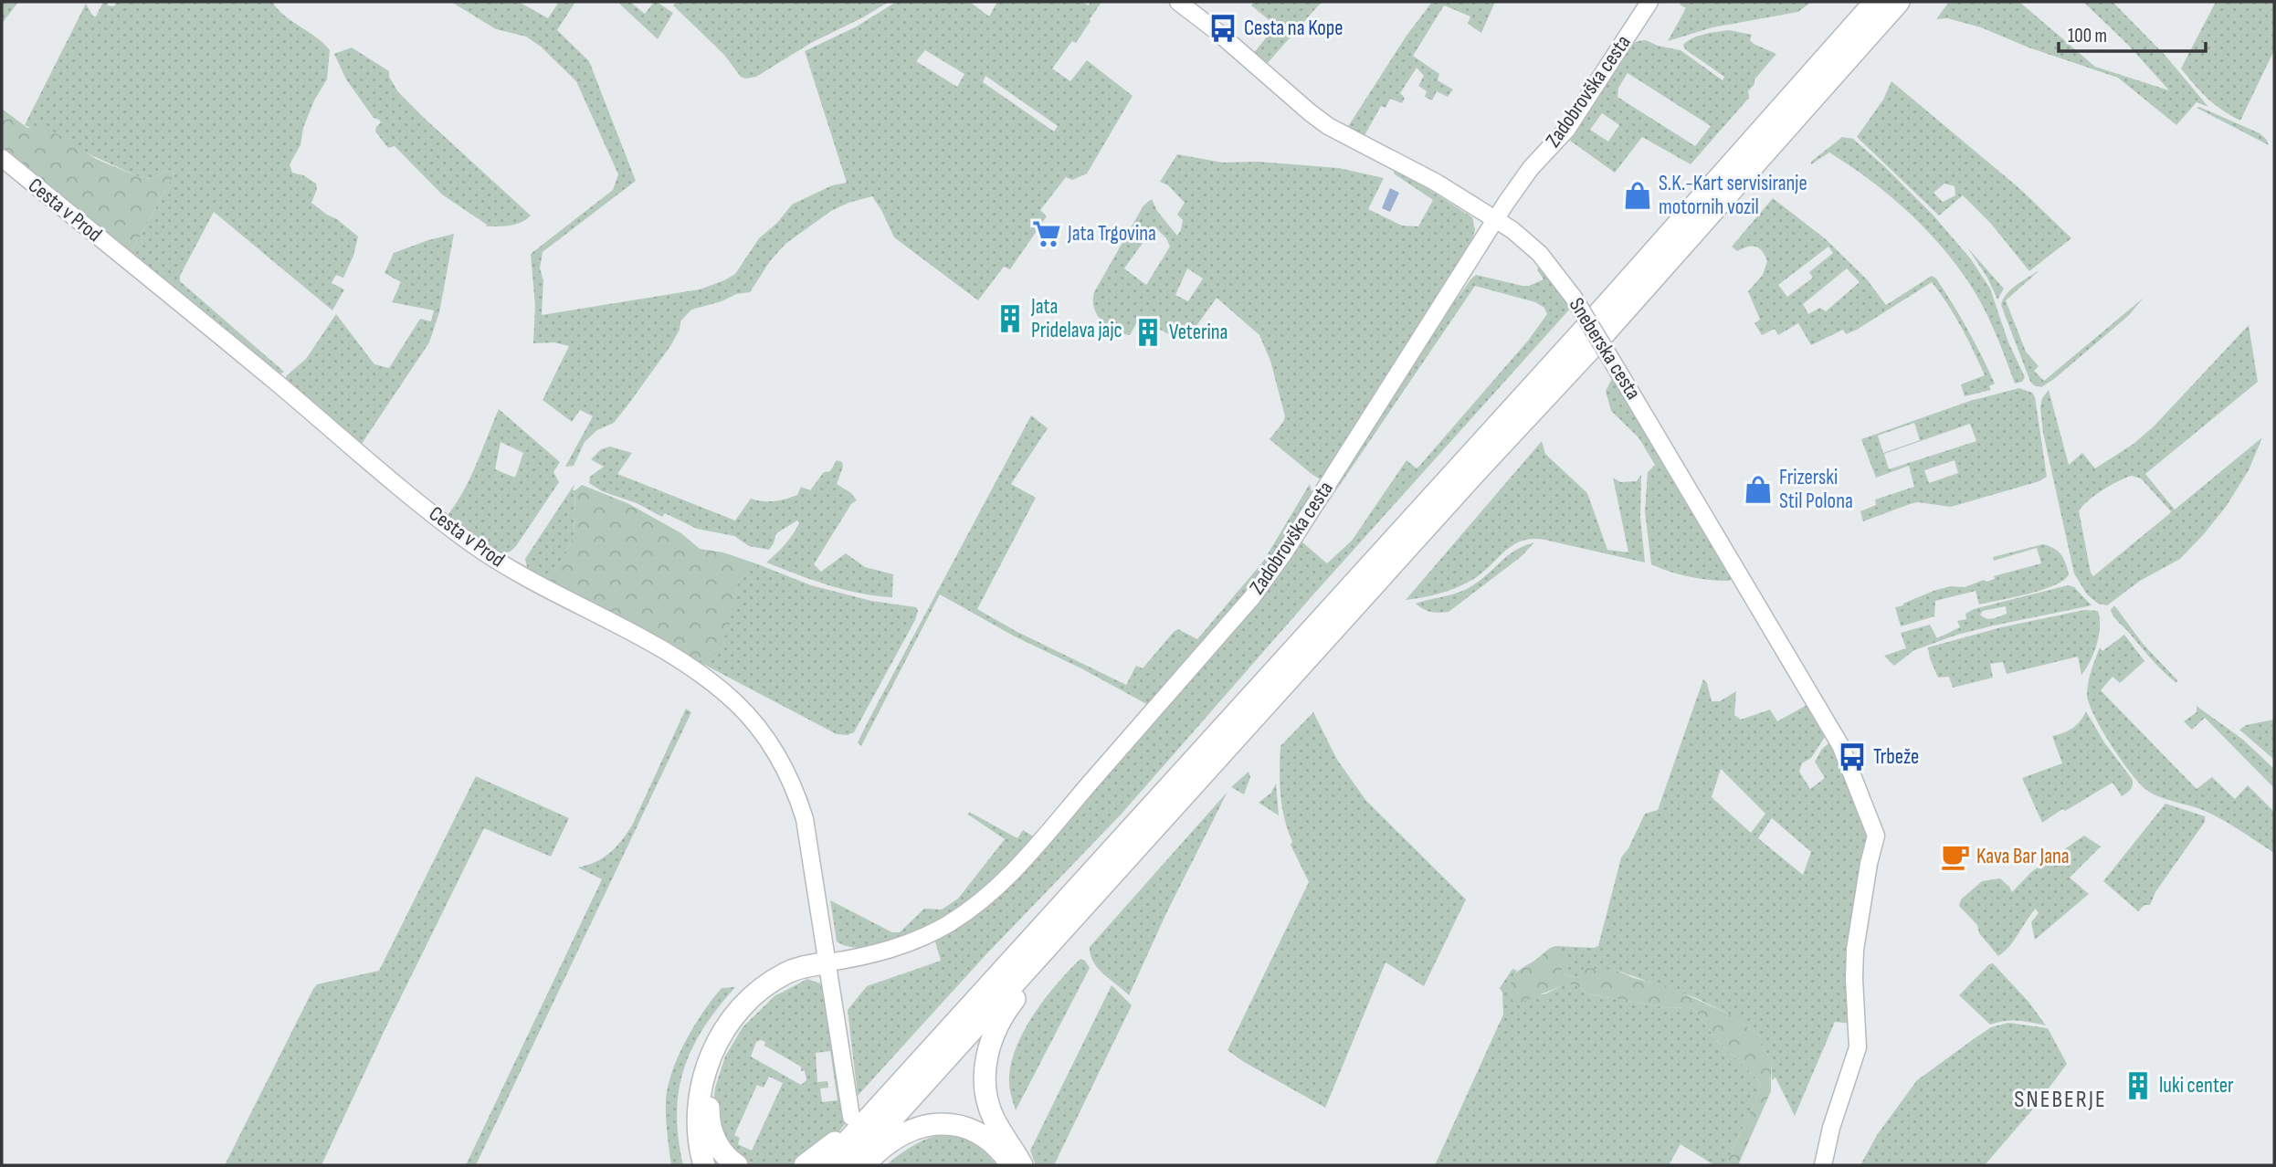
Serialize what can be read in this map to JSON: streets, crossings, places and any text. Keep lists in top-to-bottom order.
{
  "streets": {
    "street": ["Zadobrovška cesta", "Cesta v Prod", "Sneberska cesta"]
  },
  "crossings": [
    ["Zadobrovška cesta", "Cesta v Prod"],
    ["Zadobrovška cesta", "Sneberska cesta"]
  ],
  "districts": ["SNEBERJE"],
  "places": {
    "bus stop": ["Cesta na Kope", "Trbeže"],
    "shop": ["S.K.-Kart servisiranje motornih vozil", "Frizerski Stil Polona"],
    "supermarket": ["Jata Trgovina"],
    "building": ["Jata Pridelava jajc", "Veterina", "luki center"],
    "cafe": ["Kava Bar Jana"]
  },
  "scale_bar": "100 m"
}
